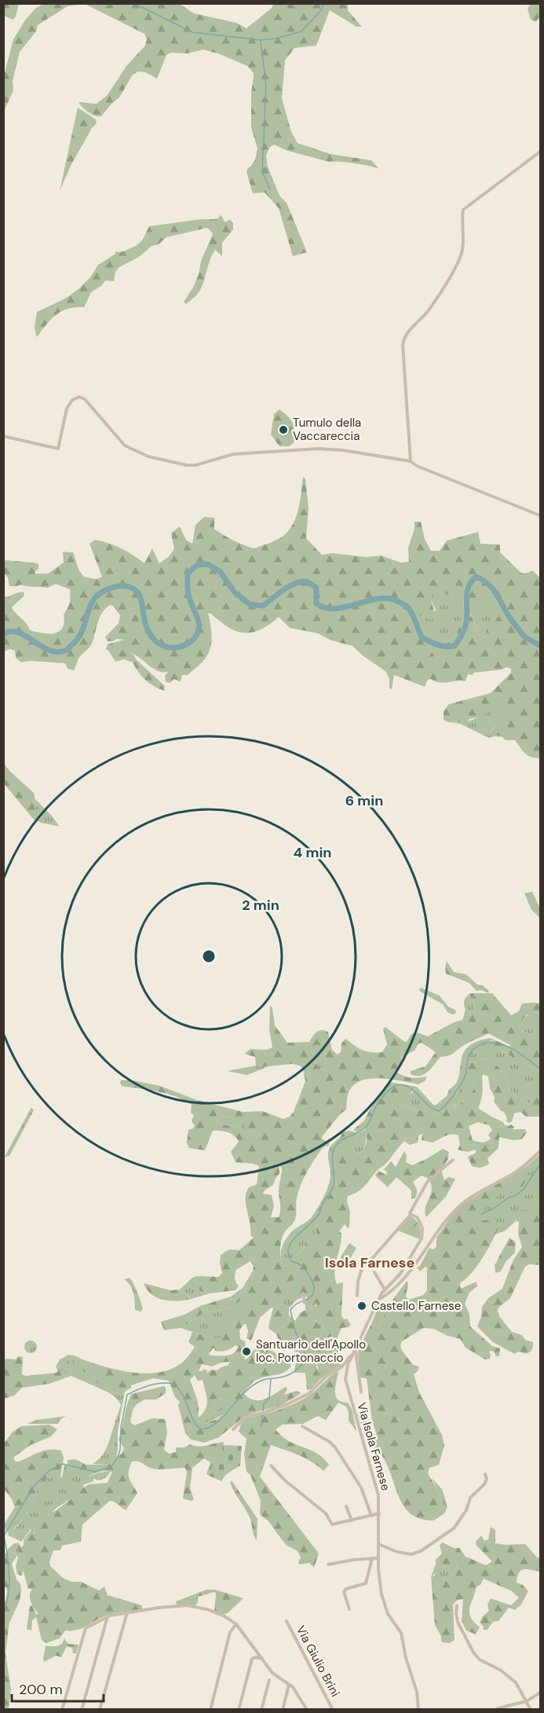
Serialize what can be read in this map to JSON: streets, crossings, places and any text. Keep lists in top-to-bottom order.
{
  "streets": {
    "street": ["Via Isola Farnese", "Via Giulio Brini"]
  },
  "districts": ["Isola Farnese"],
  "places": ["Tumulo della Vaccareccia", "Castello Farnese", "Santuario dell'Apollo loc. Portonaccio"],
  "scale_bar": "200 m",
  "rings": ["6 min", "4 min", "2 min"]
}
